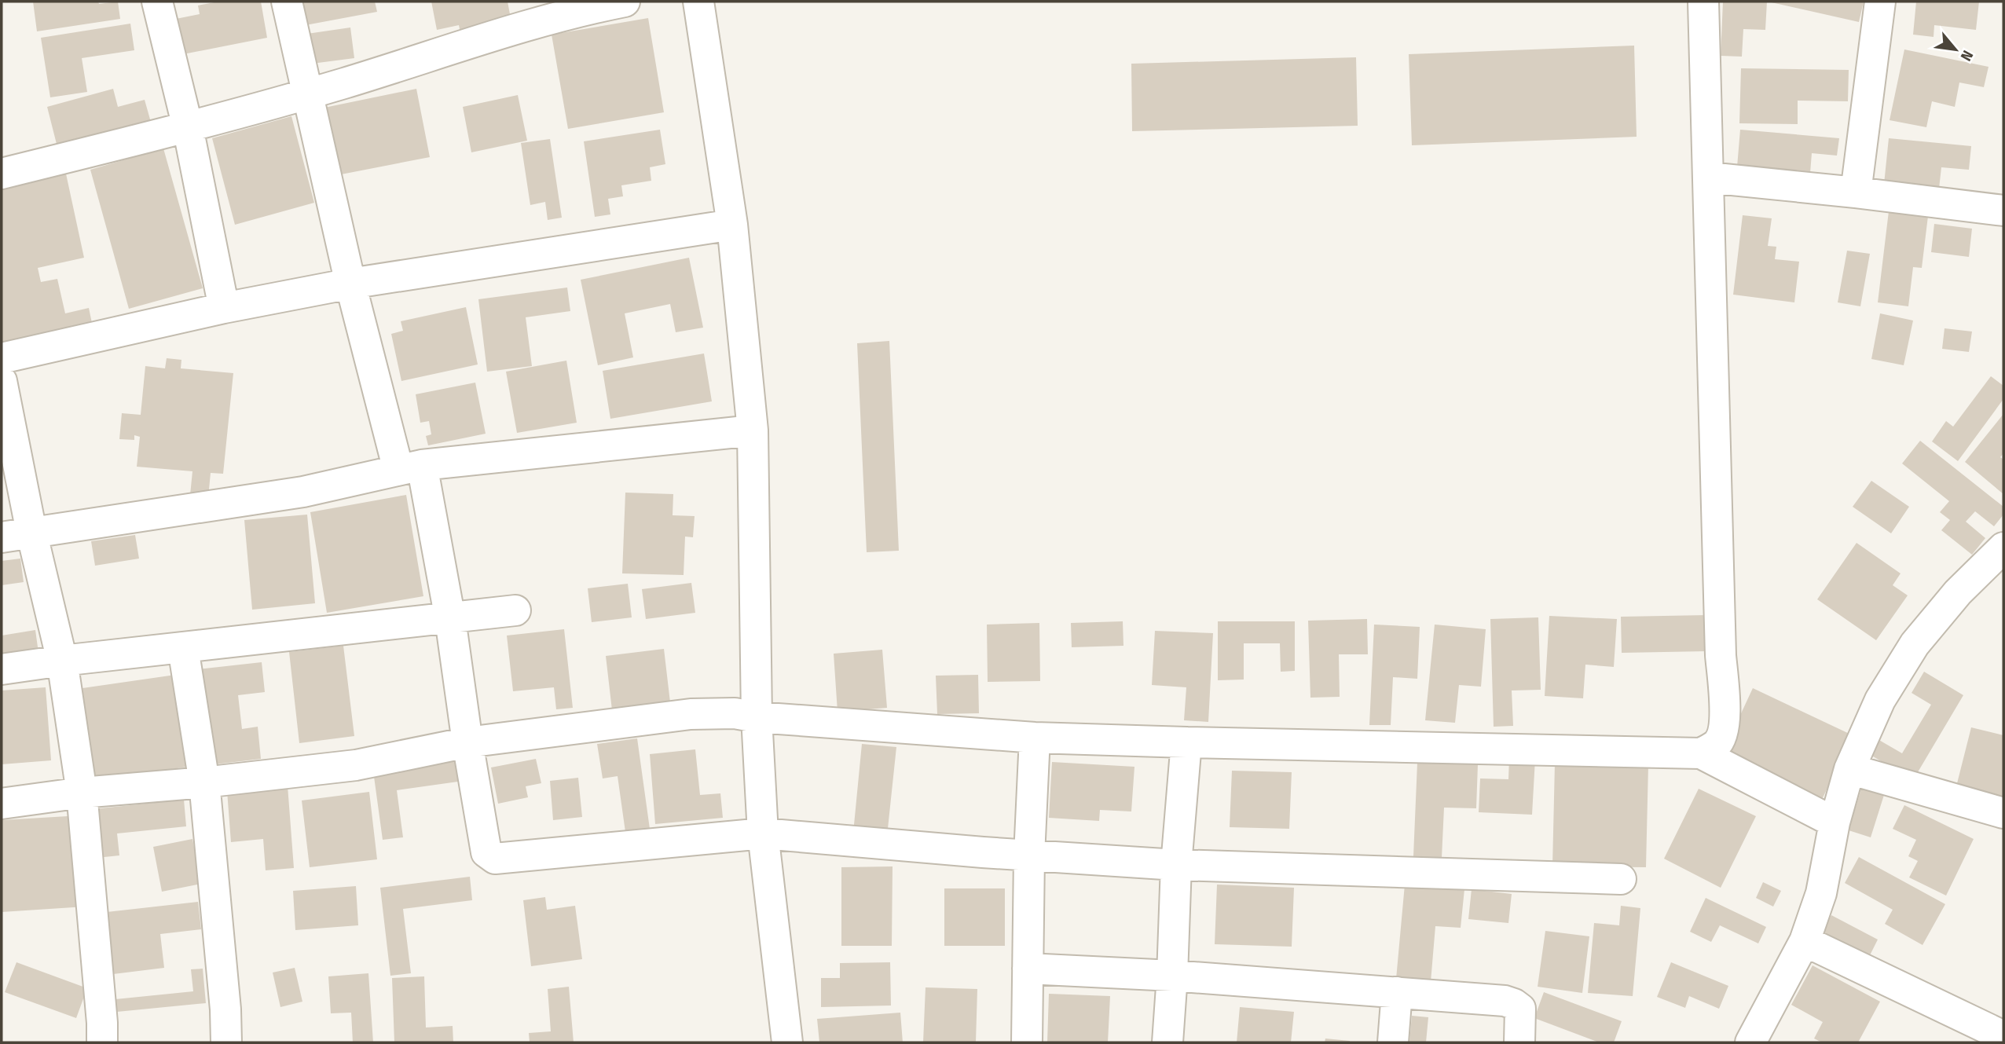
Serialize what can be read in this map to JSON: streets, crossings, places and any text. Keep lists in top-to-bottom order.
{
  "north": "bottom right"
}
